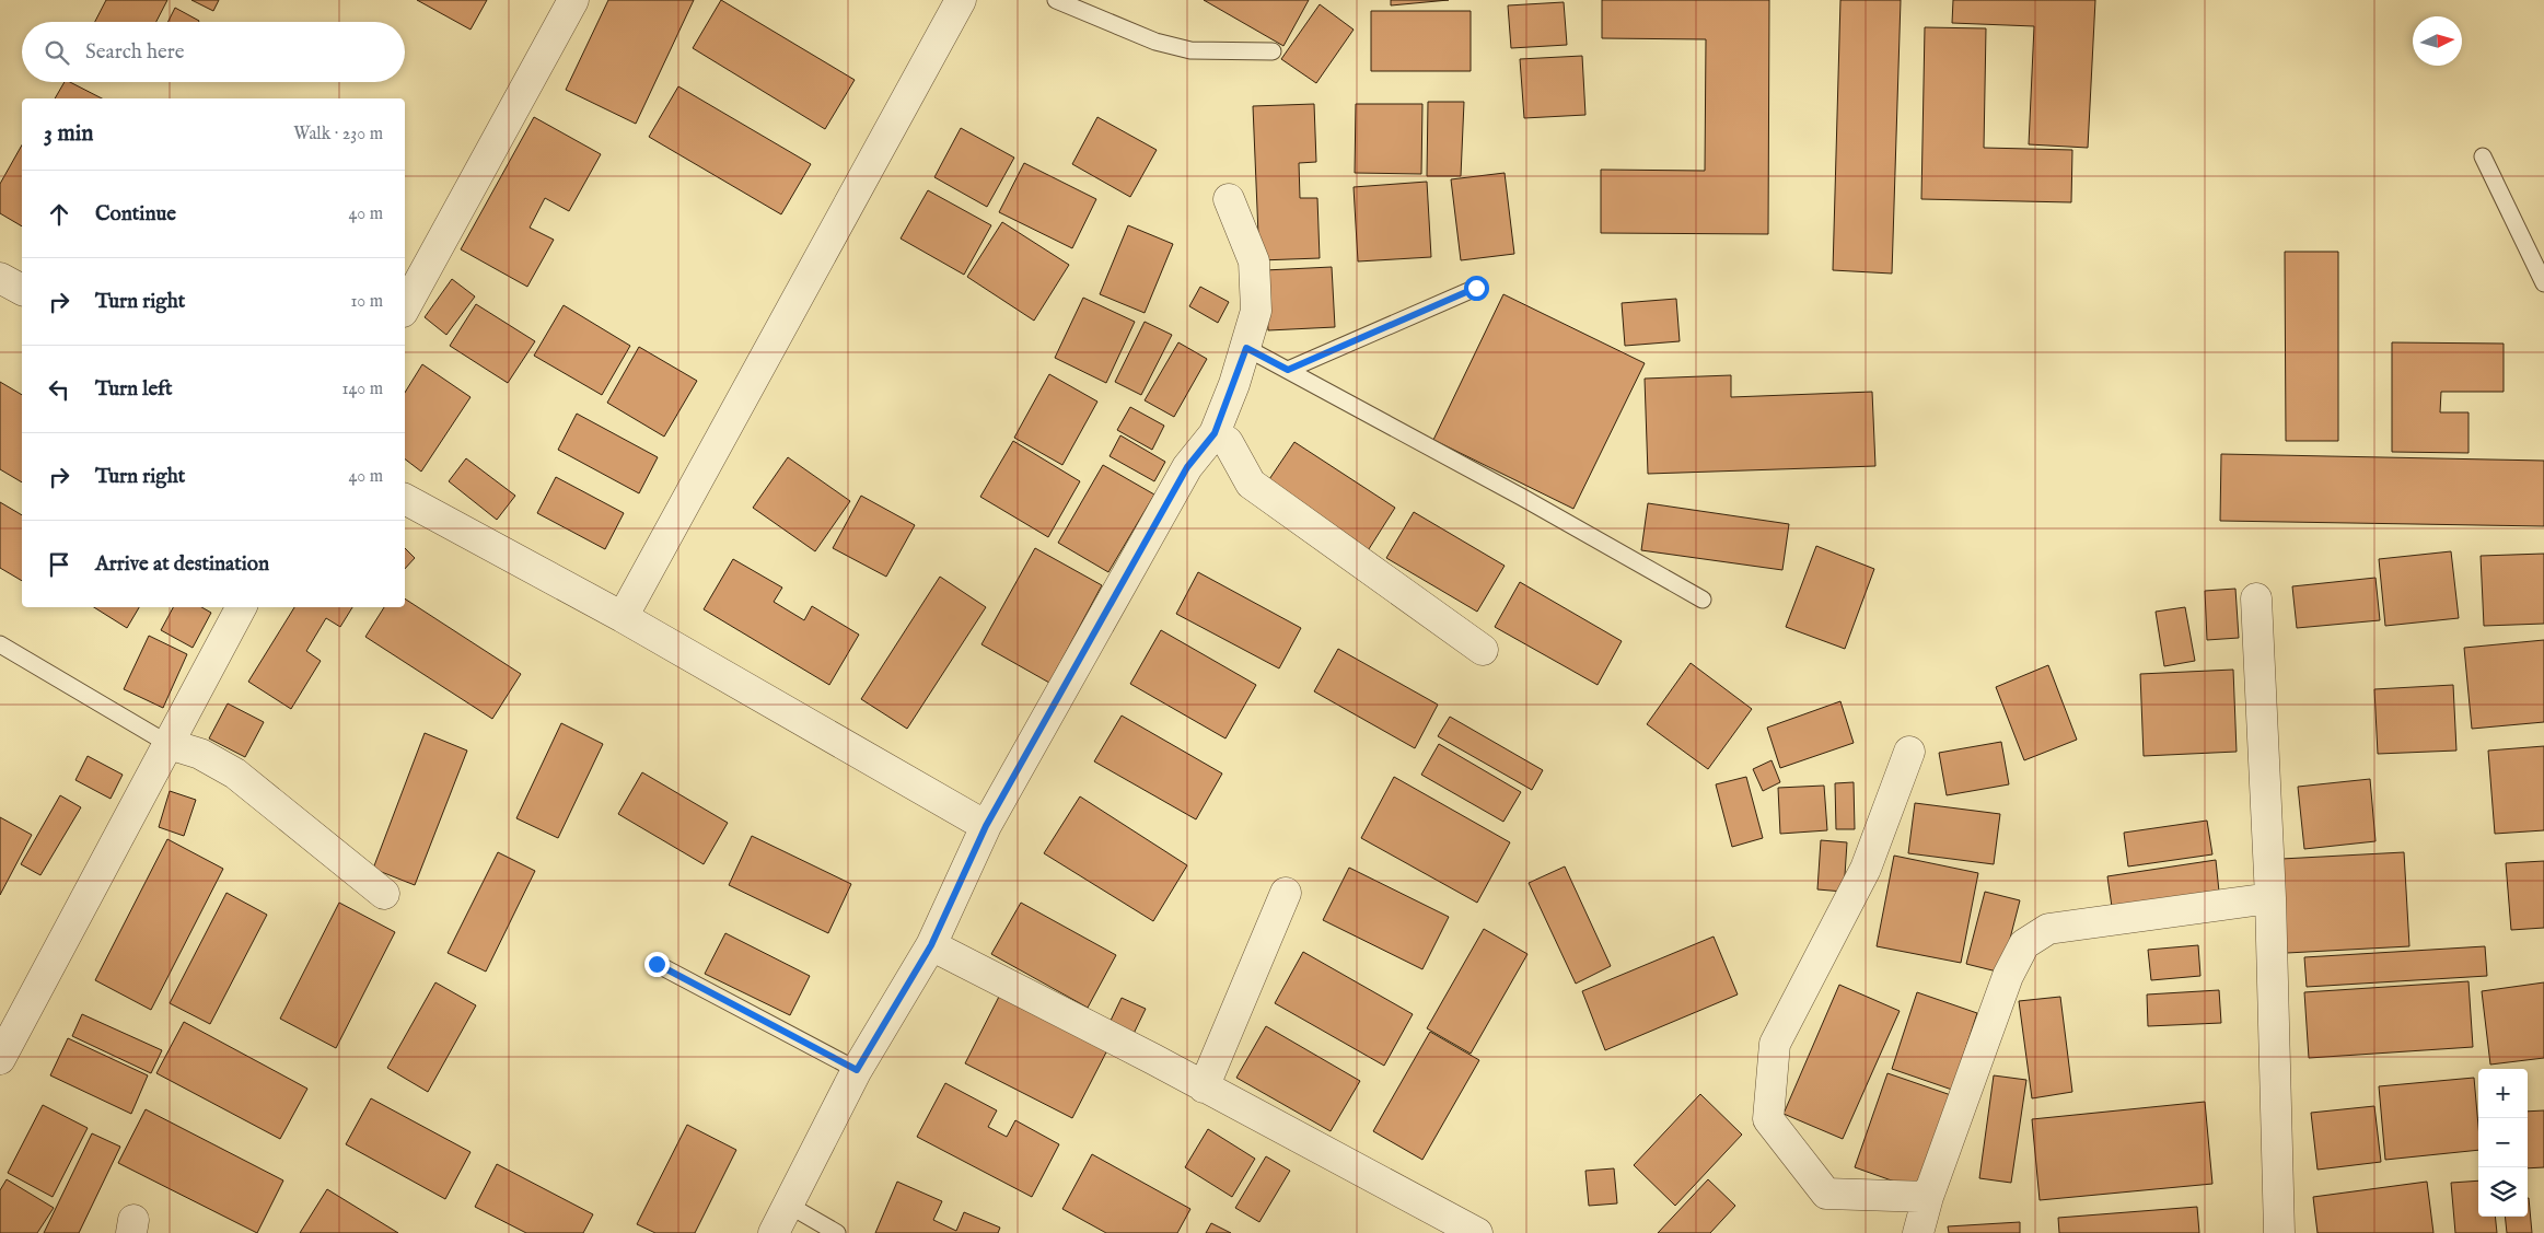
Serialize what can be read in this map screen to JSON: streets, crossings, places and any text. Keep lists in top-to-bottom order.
{
  "north": "right",
  "page": {
    "search": "Search here",
    "heading": ["3 min", "Walk · 230 m"],
    "list": [
      ["Continue", "40 m"],
      ["Turn right", "10 m"],
      ["Turn left", "140 m"],
      ["Turn right", "40 m"],
      "Arrive at destination"
    ],
    "map_buttons": ["+", "−"]
  }
}
